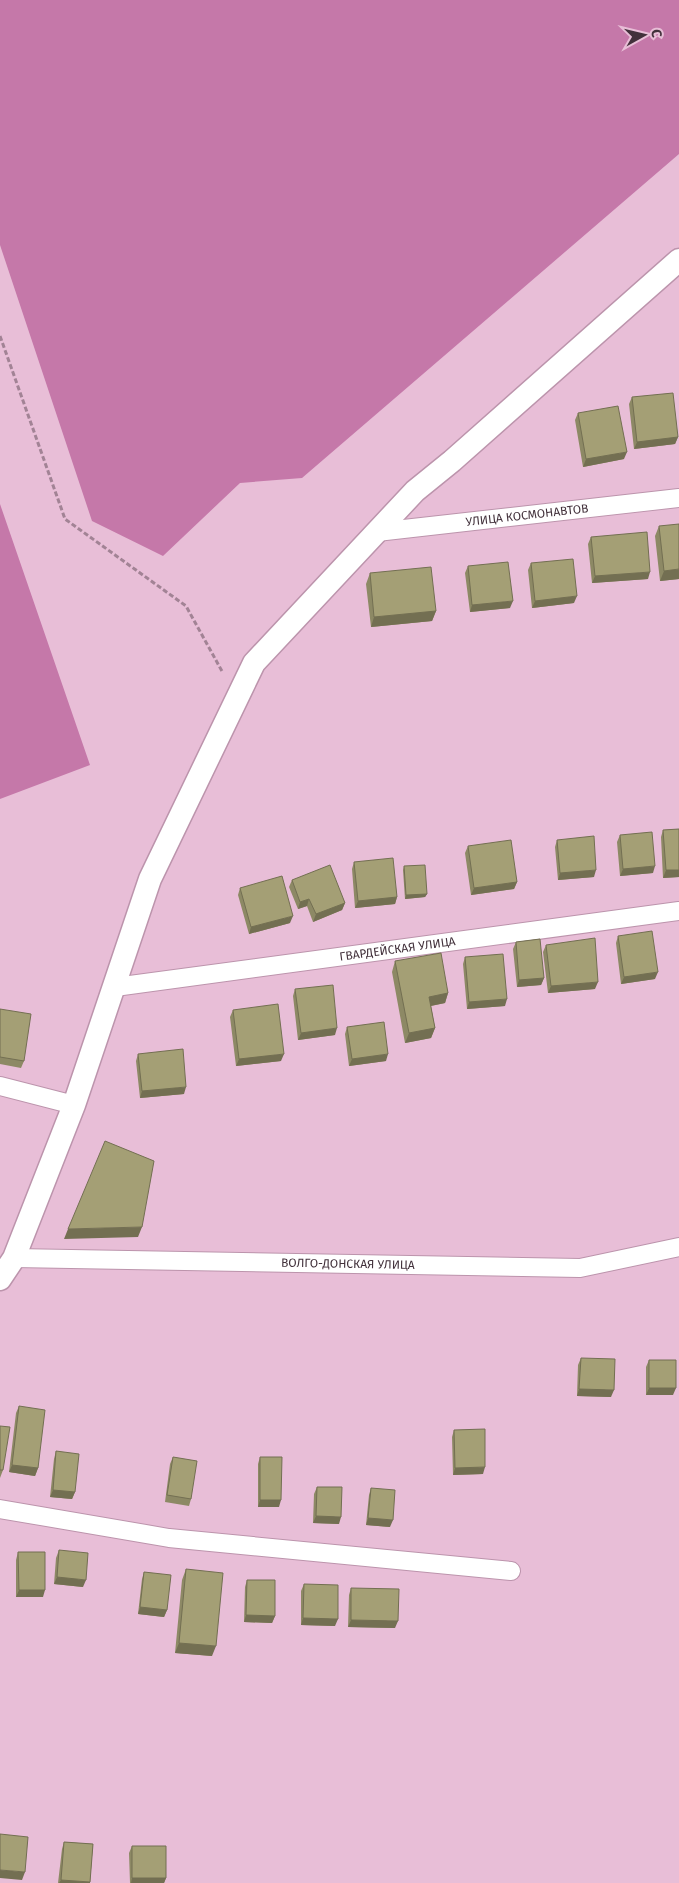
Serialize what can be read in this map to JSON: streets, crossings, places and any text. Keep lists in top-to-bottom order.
{
  "streets": {
    "street": ["УЛИЦА КОСМОНАВТОВ", "ГВАРДЕЙСКАЯ УЛИЦА", "ВОЛГО-ДОНСКАЯ УЛИЦА"]
  },
  "north": "right"
}
